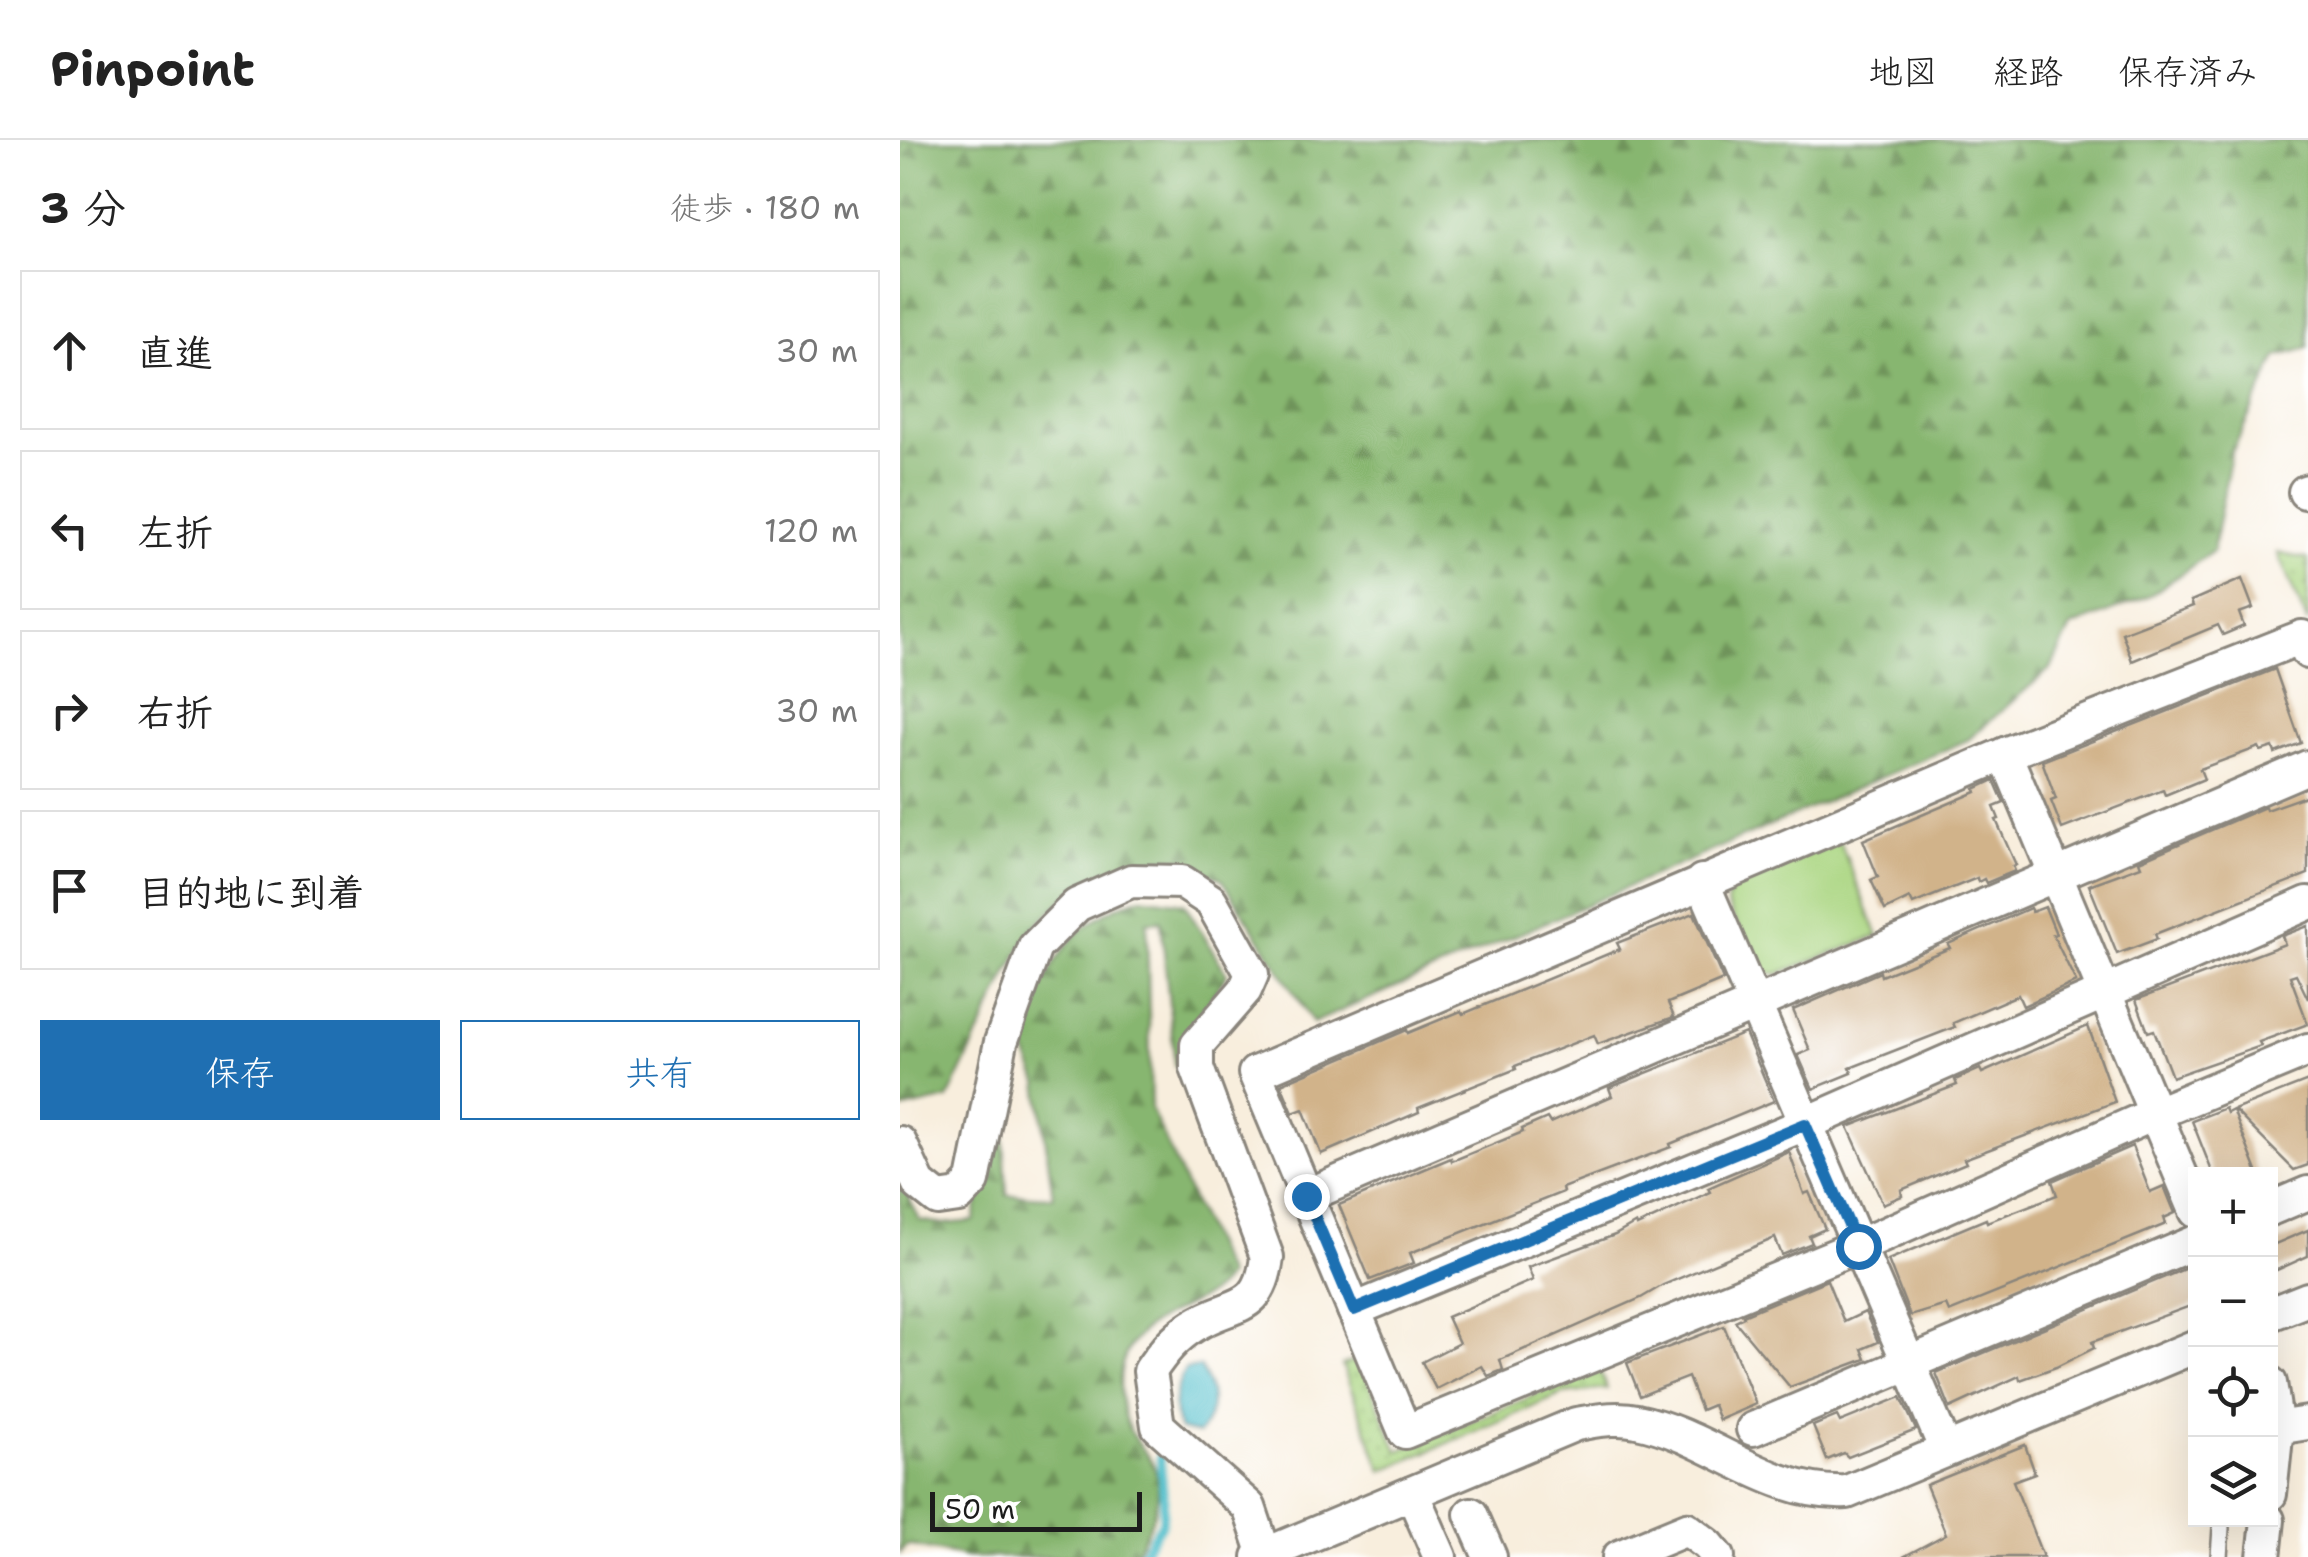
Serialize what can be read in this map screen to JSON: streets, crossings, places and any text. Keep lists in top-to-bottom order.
{
  "scale_bar": "50 m",
  "page": {
    "header": "Pinpoint",
    "nav": ["地図", "経路", "保存済み"],
    "heading": ["3 分", "徒歩 · 180 m"],
    "list": [
      ["直進", "30 m"],
      ["左折", "120 m"],
      ["右折", "30 m"],
      "目的地に到着"
    ],
    "buttons": ["保存", "共有"],
    "map_buttons": ["+", "−"],
    "scale": "50 m"
  }
}
